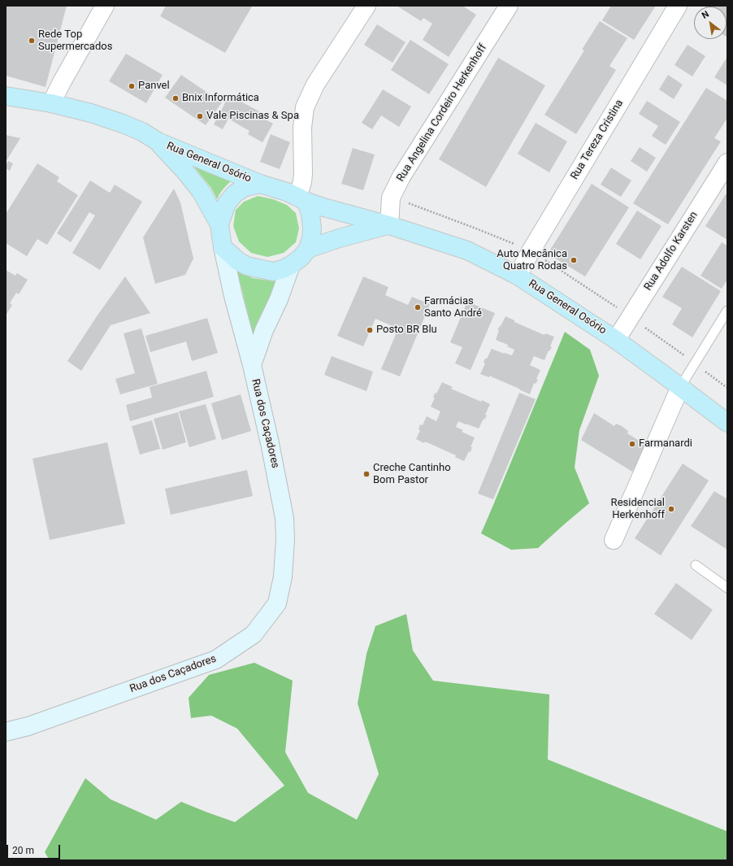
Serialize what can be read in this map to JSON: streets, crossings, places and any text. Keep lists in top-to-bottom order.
{
  "streets": {
    "main road": ["Rua General Osório", "Rua dos Caçadores"],
    "street": ["Rua Angelina Cordeiro Herkenhoff", "Rua Tereza Cristina", "Rua Adolfo Karsten"]
  },
  "crossings": [
    ["Rua Angelina Cordeiro Herkenhoff", "Rua General Osório"],
    ["Rua Tereza Cristina", "Rua General Osório"],
    ["Rua General Osório", "Rua Adolfo Karsten"],
    ["Rua General Osório", "Rua dos Caçadores"]
  ],
  "places": [
    "Rede Top Supermercados",
    "Panvel",
    "Bnix Informática",
    "Vale Piscinas & Spa",
    "Auto Mecânica Quatro Rodas",
    "Farmácias Santo André",
    "Posto BR Blu",
    "Farmanardi",
    "Creche Cantinho Bom Pastor",
    "Residencial Herkenhoff"
  ],
  "scale_bar": "20 m",
  "north": "top left"
}
